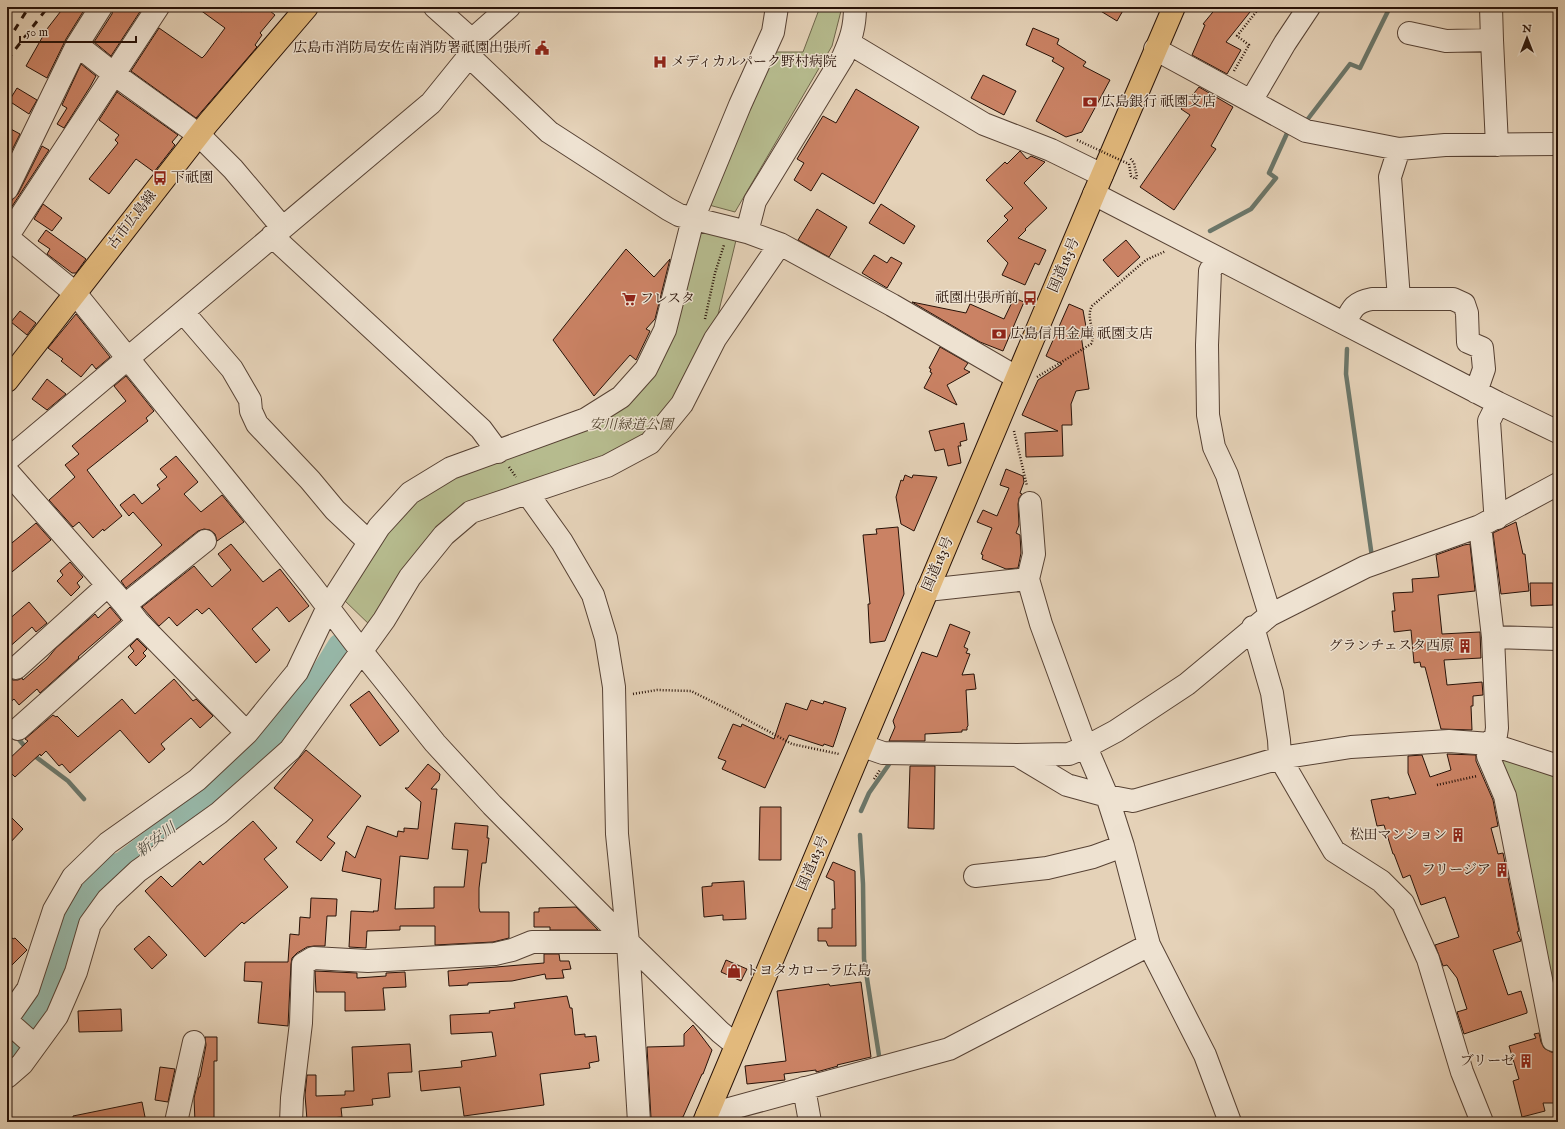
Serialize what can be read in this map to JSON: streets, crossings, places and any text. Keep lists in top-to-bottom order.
{
  "streets": {
    "main road": ["古市広島線", "国道183号"]
  },
  "water": ["新安川"],
  "parks": ["安川緑道公園"],
  "places": {
    "public building": ["広島市消防局安佐南消防署祇園出張所"],
    "hospital": ["メディカルパーク野村病院"],
    "bank": ["広島銀行 祇園支店", "広島信用金庫 祇園支店"],
    "bus stop": ["下祇園", "祇園出張所前"],
    "supermarket": ["フレスタ"],
    "building": [
      "グランチェスタ西原",
      "松田マンション",
      "フリージア",
      "ブリーゼ"
    ],
    "shop": ["トヨタカローラ広島"]
  },
  "scale_bar": "50 m",
  "north": "top"
}
